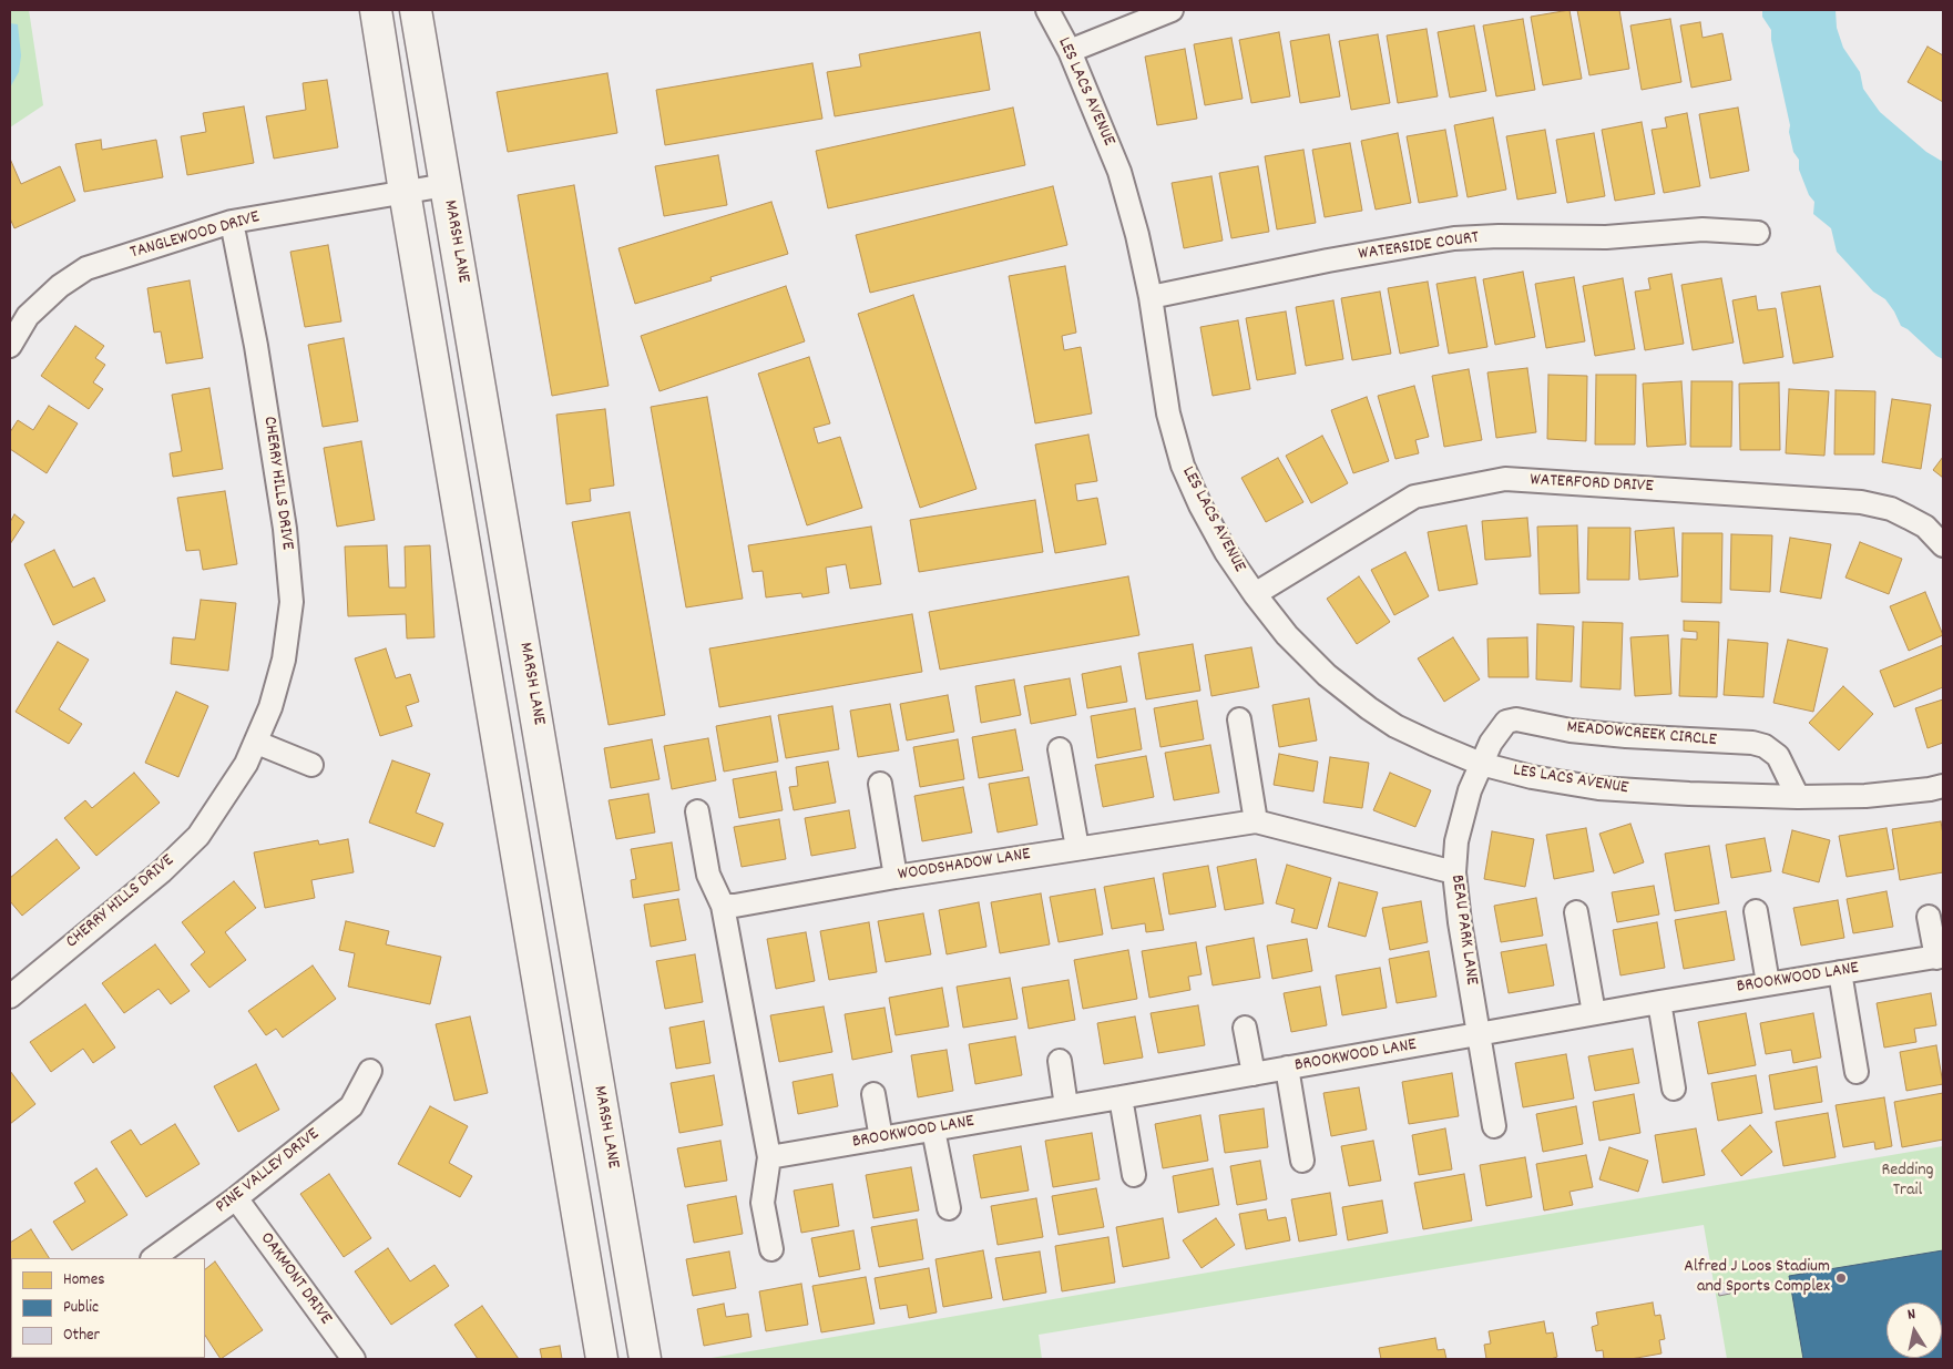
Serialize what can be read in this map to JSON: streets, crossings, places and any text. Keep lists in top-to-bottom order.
{
  "streets": {
    "main road": ["MARSH LANE"],
    "street": [
      "LES LACS AVENUE",
      "TANGLEWOOD DRIVE",
      "WATERSIDE COURT",
      "CHERRY HILLS DRIVE",
      "WATERFORD DRIVE",
      "MEADOWCREEK CIRCLE",
      "WOODSHADOW LANE",
      "BEAU PARK LANE",
      "BROOKWOOD LANE",
      "PINE VALLEY DRIVE",
      "OAKMONT DRIVE"
    ]
  },
  "crossings": [
    ["LES LACS AVENUE", "WATERSIDE COURT"],
    ["LES LACS AVENUE", "WATERFORD DRIVE"],
    ["LES LACS AVENUE", "MEADOWCREEK CIRCLE"],
    ["LES LACS AVENUE", "BEAU PARK LANE"],
    ["TANGLEWOOD DRIVE", "MARSH LANE"],
    ["TANGLEWOOD DRIVE", "CHERRY HILLS DRIVE"],
    ["MEADOWCREEK CIRCLE", "BEAU PARK LANE"],
    ["WOODSHADOW LANE", "BEAU PARK LANE"],
    ["BEAU PARK LANE", "BROOKWOOD LANE"],
    ["PINE VALLEY DRIVE", "OAKMONT DRIVE"]
  ],
  "parks": ["Redding Trail"],
  "places": ["Alfred J Loos Stadium and Sports Complex"],
  "legend": ["Homes", "Public", "Other"],
  "north": "top"
}
